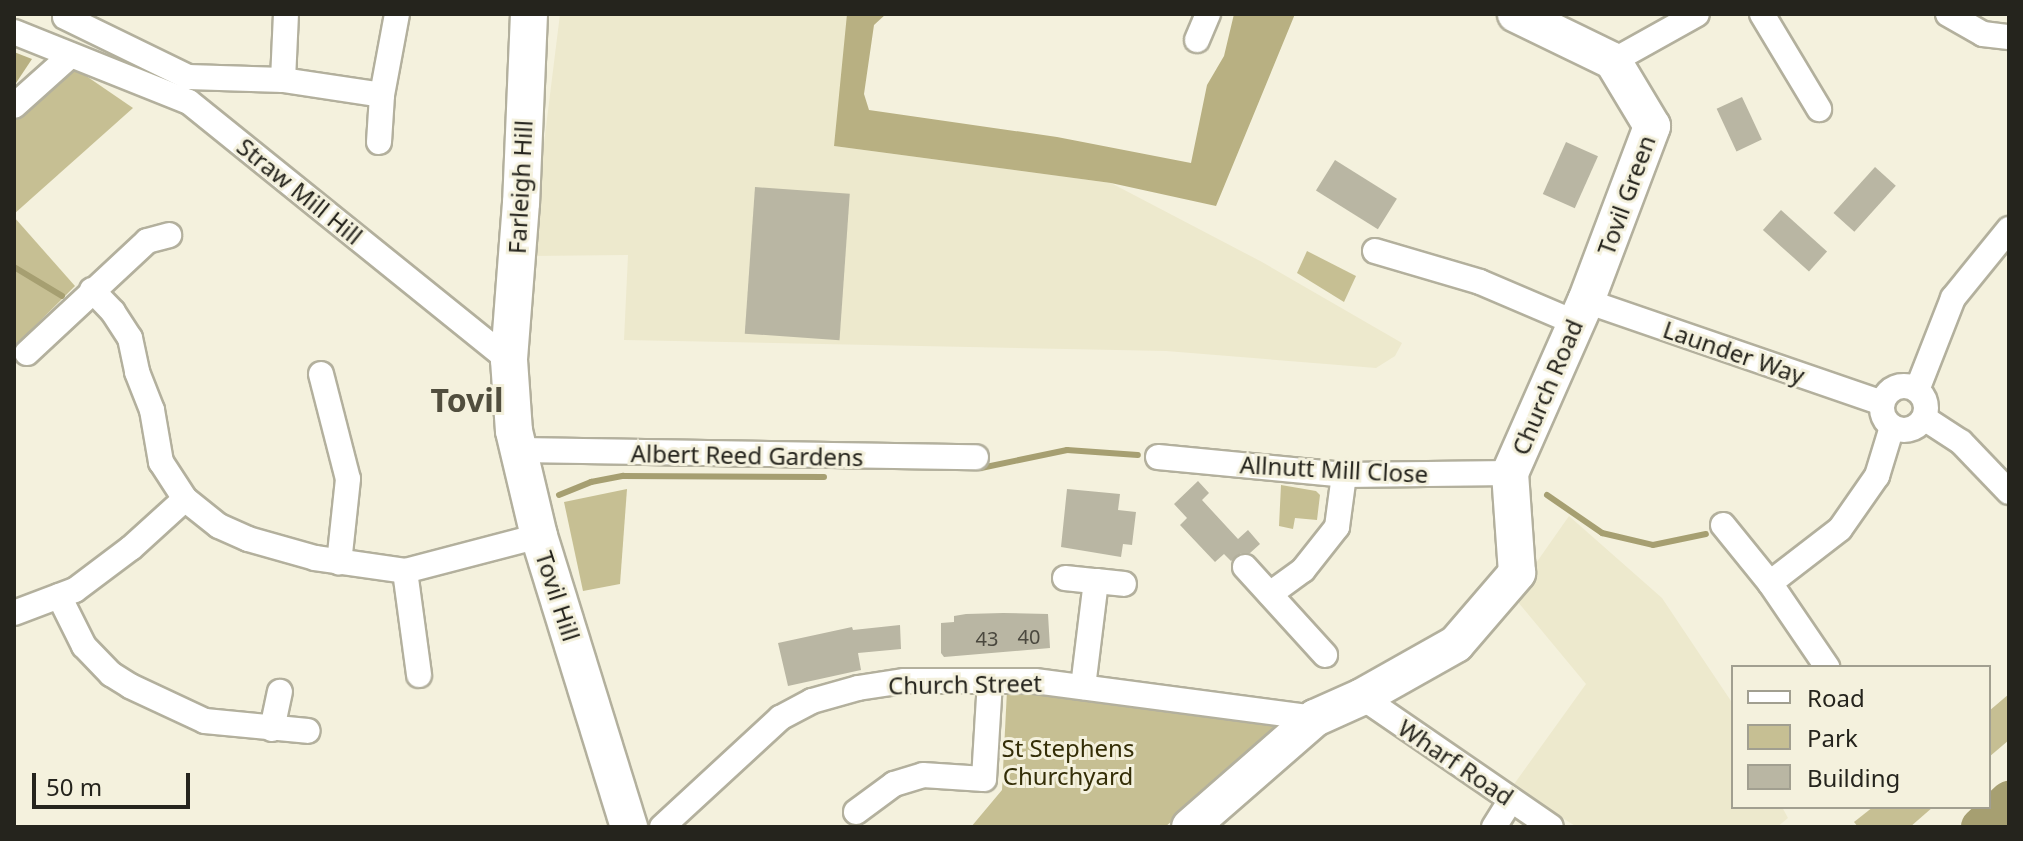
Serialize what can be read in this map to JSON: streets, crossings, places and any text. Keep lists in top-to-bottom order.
{
  "streets": {
    "street": [
      "Farleigh Hill",
      "Straw Mill Hill",
      "Tovil Green",
      "Launder Way",
      "Church Road",
      "Albert Reed Gardens",
      "Allnutt Mill Close",
      "Tovil Hill",
      "Church Street",
      "Wharf Road"
    ]
  },
  "crossings": [
    ["Farleigh Hill", "Straw Mill Hill"],
    ["Farleigh Hill", "Tovil Hill"],
    ["Straw Mill Hill", "Tovil Hill"],
    ["Tovil Green", "Launder Way"],
    ["Tovil Green", "Church Road"],
    ["Launder Way", "Church Road"],
    ["Church Road", "Allnutt Mill Close"],
    ["Albert Reed Gardens", "Tovil Hill"]
  ],
  "districts": ["Tovil"],
  "parks": ["St Stephens Churchyard"],
  "house_numbers": ["40", "43"],
  "legend": ["Road", "Park", "Building"],
  "scale_bar": "50 m"
}
